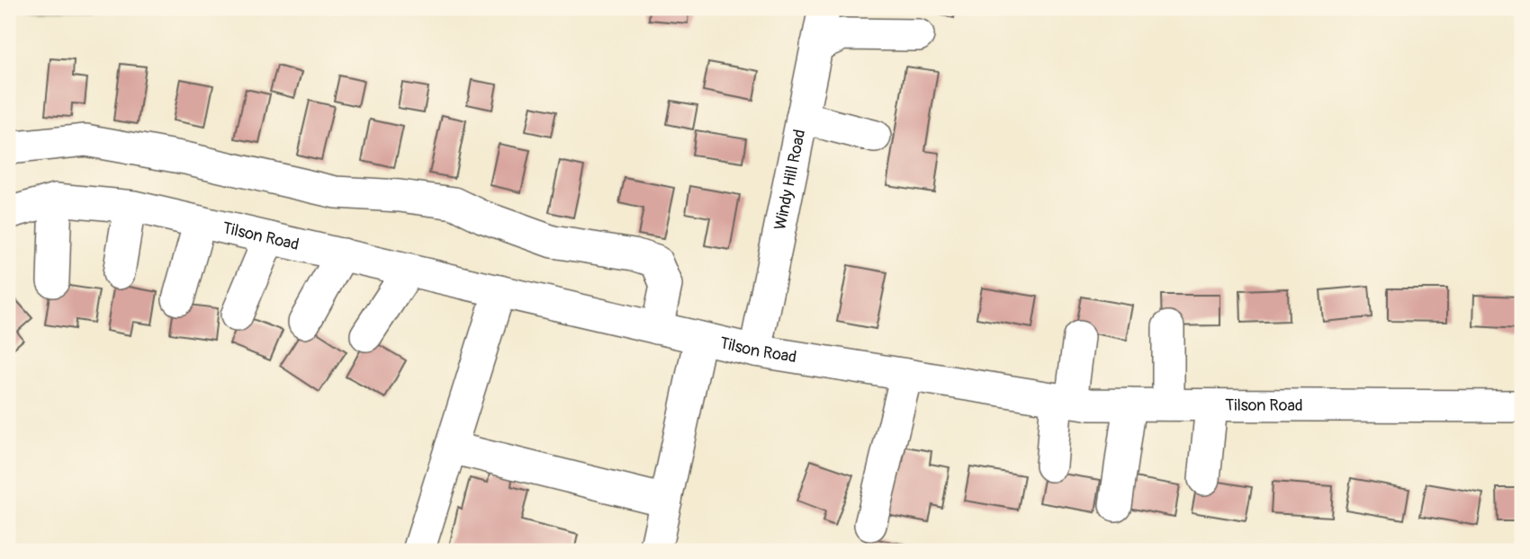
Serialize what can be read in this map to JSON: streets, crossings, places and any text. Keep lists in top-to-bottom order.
{
  "streets": {
    "street": ["Windy Hill Road", "Tilson Road"]
  },
  "crossings": [
    ["Windy Hill Road", "Tilson Road"]
  ]
}
